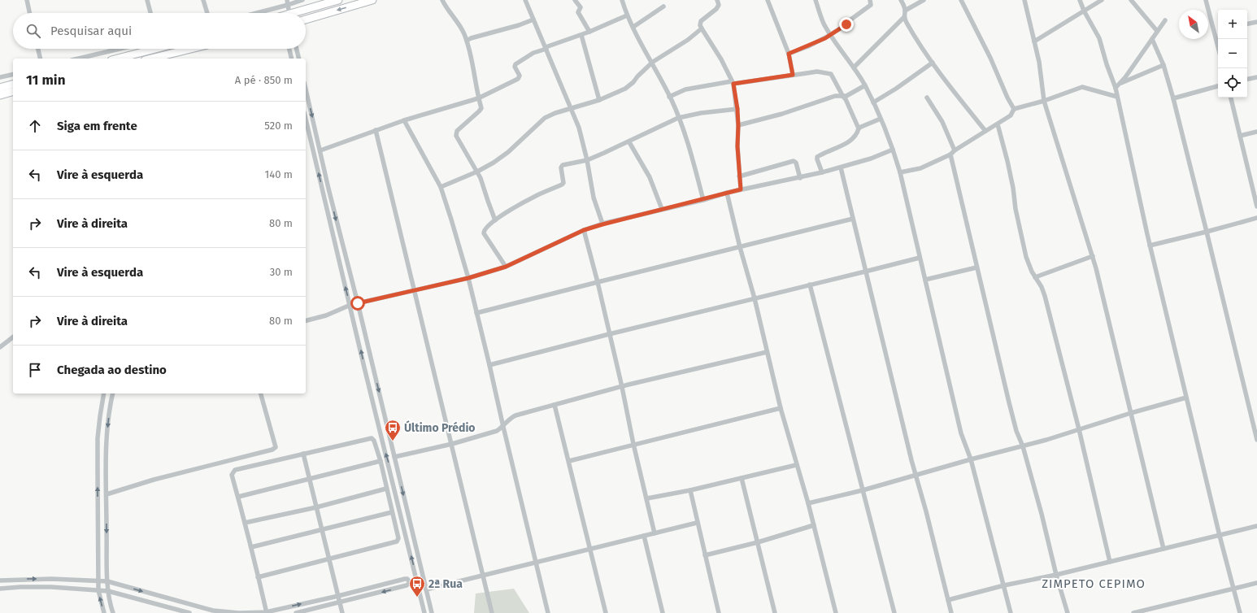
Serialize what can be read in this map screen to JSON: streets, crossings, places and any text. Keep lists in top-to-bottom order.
{
  "districts": ["ZIMPETO CEPIMO"],
  "places": {
    "bus stop": ["Último Prédio", "2ª Rua"]
  },
  "north": "top left",
  "page": {
    "map_buttons": ["+", "−"],
    "search": "Pesquisar aqui",
    "heading": ["11 min", "A pé · 850 m"],
    "list": [
      ["Siga em frente", "520 m"],
      ["Vire à esquerda", "140 m"],
      ["Vire à direita", "80 m"],
      ["Vire à esquerda", "30 m"],
      ["Vire à direita", "80 m"],
      "Chegada ao destino"
    ]
  }
}
